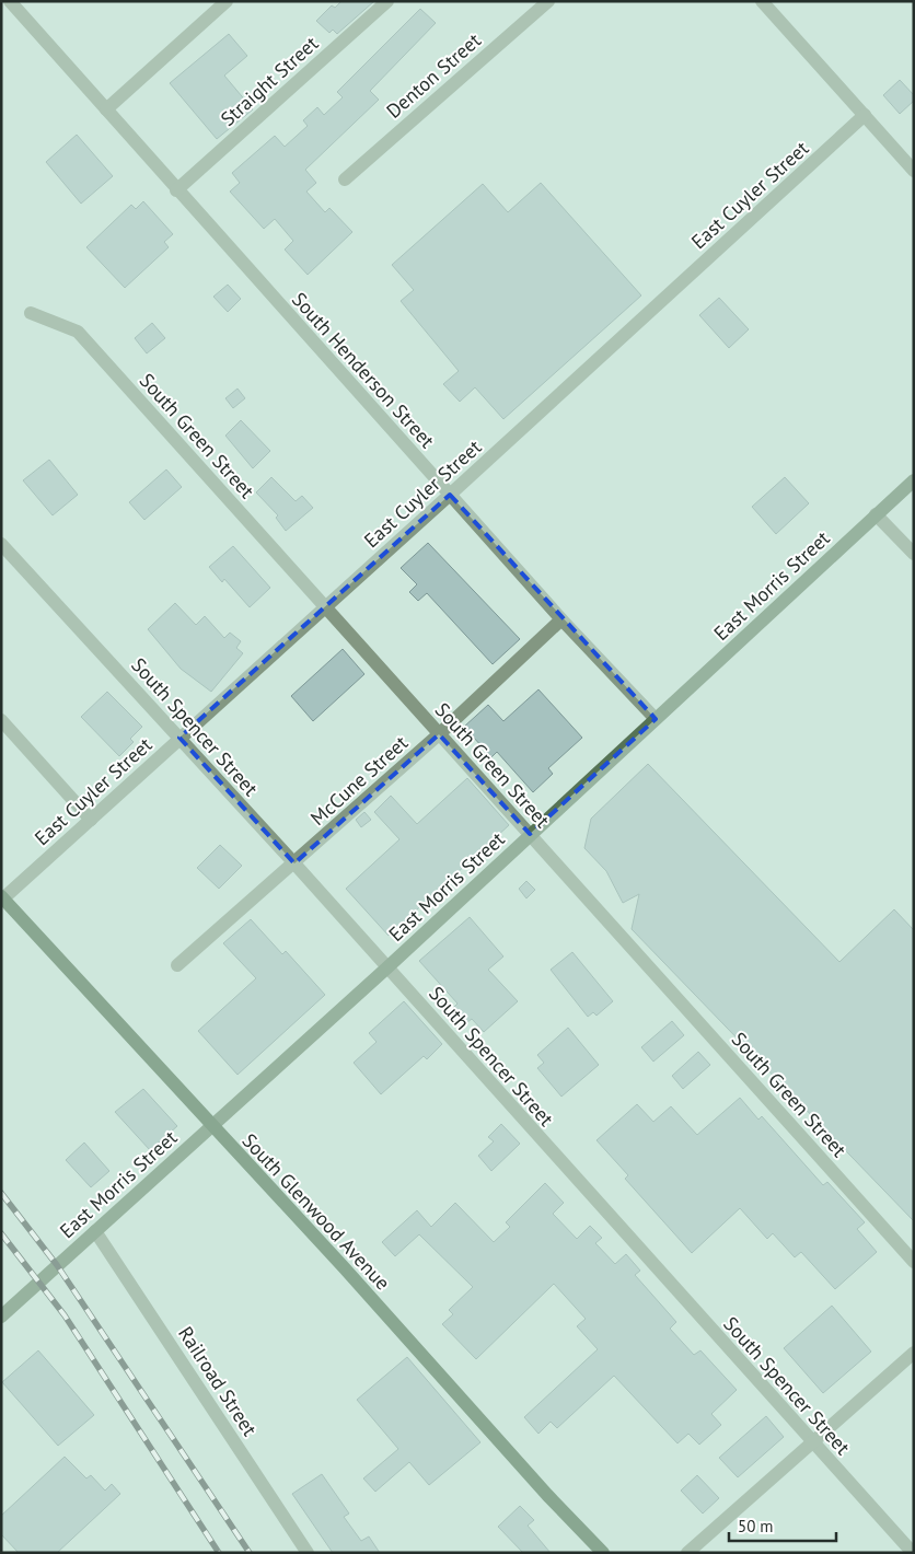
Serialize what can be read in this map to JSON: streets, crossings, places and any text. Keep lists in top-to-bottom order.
{
  "streets": {
    "main road": ["East Morris Street", "South Glenwood Avenue"],
    "street": [
      "Denton Street",
      "Straight Street",
      "East Cuyler Street",
      "South Henderson Street",
      "South Green Street",
      "South Spencer Street",
      "McCune Street",
      "Railroad Street"
    ]
  },
  "crossings": [
    ["Straight Street", "South Henderson Street"],
    ["East Cuyler Street", "South Henderson Street"],
    ["East Cuyler Street", "South Green Street"],
    ["East Cuyler Street", "South Spencer Street"],
    ["East Cuyler Street", "South Glenwood Avenue"],
    ["South Henderson Street", "East Morris Street"],
    ["South Henderson Street", "McCune Street"],
    ["South Green Street", "East Morris Street"],
    ["South Green Street", "McCune Street"],
    ["East Morris Street", "South Spencer Street"],
    ["East Morris Street", "South Glenwood Avenue"],
    ["East Morris Street", "Railroad Street"],
    ["South Spencer Street", "McCune Street"]
  ],
  "scale_bar": "50 m"
}
